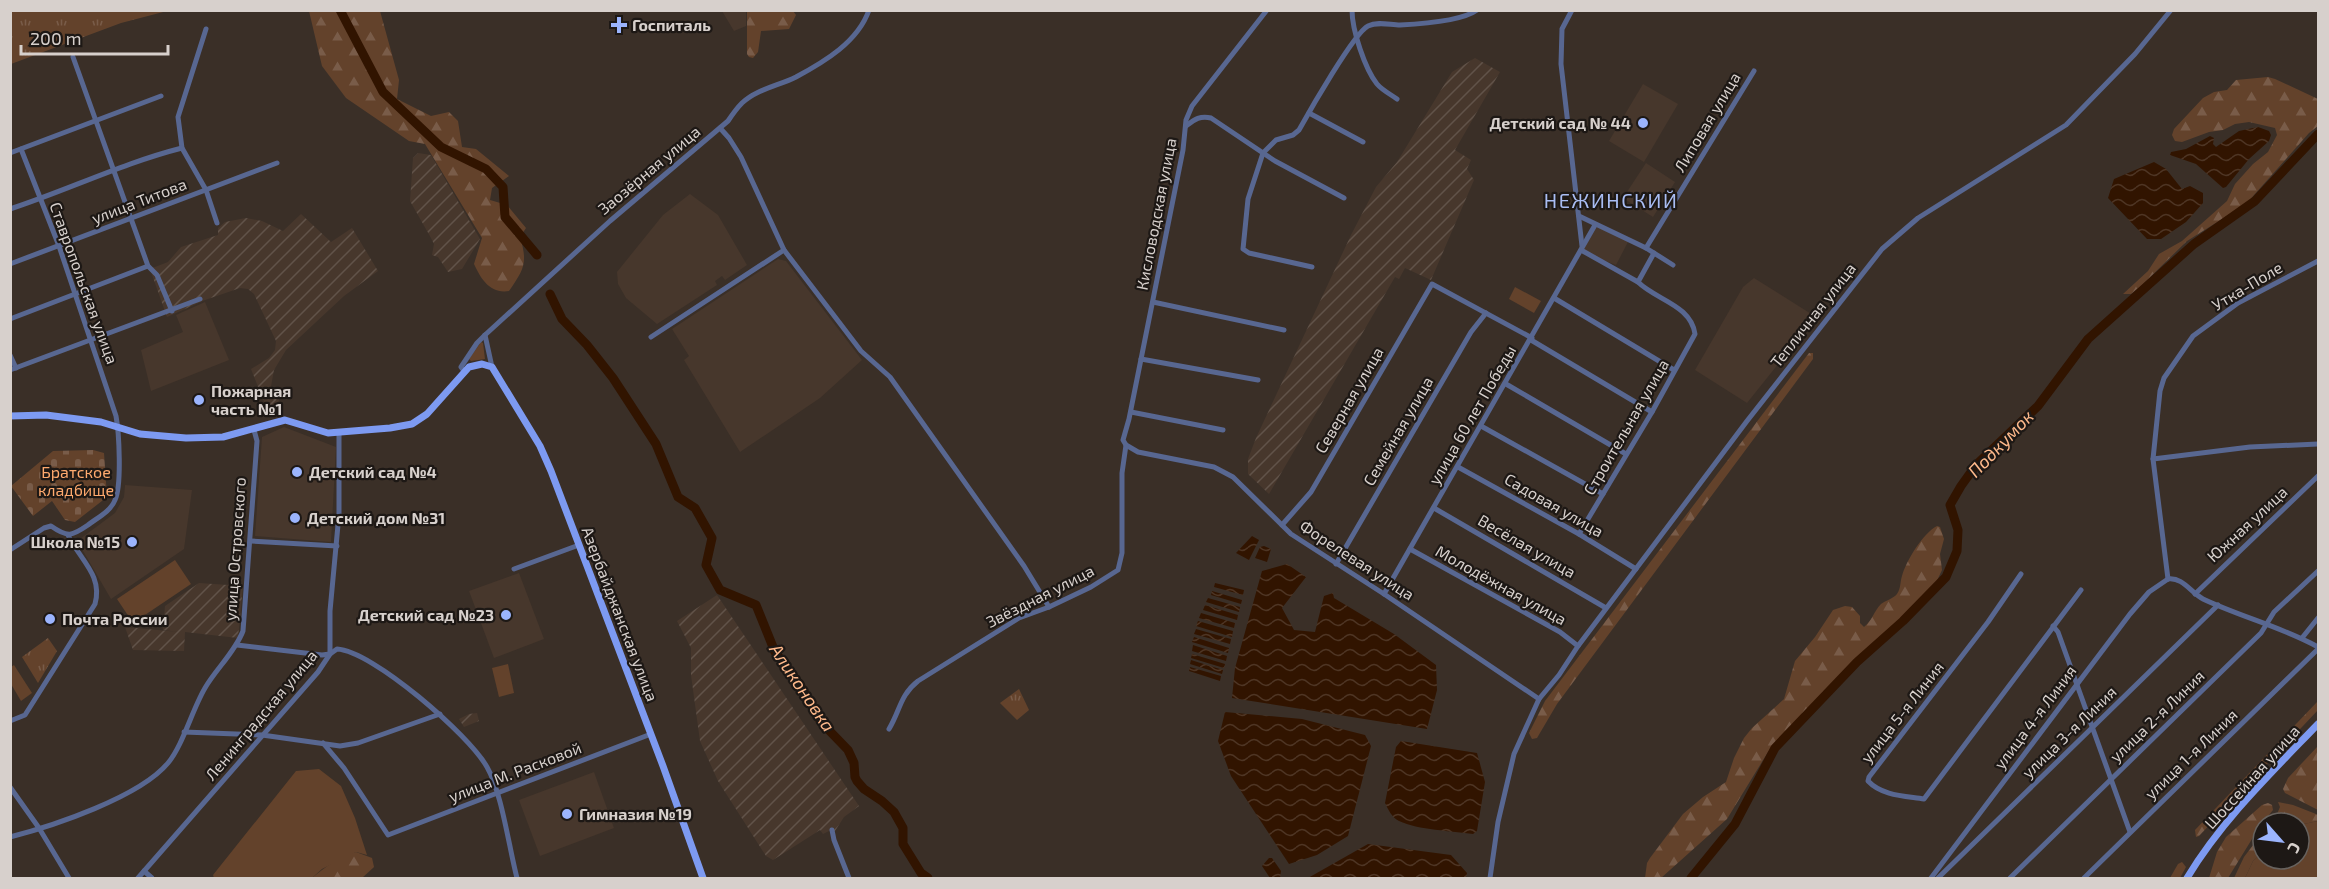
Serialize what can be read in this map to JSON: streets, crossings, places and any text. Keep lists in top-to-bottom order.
{
  "streets": {
    "main road": ["Азербайджанская улица", "Шоссейная улица"],
    "street": [
      "Липовая улица",
      "Заозёрная улица",
      "улица Титова",
      "Кисловодская улица",
      "Ставропольская улица",
      "Утка-Поле",
      "Тепличная улица",
      "Северная улица",
      "улица 60 лет Победы",
      "Строительная улица",
      "Семейная улица",
      "Садовая улица",
      "Южная улица",
      "Весёлая улица",
      "улица Островского",
      "Форелевая улица",
      "Молодёжная улица",
      "Звёздная улица",
      "улица 5-я Линия",
      "Ленинградская улица",
      "улица 2-я Линия",
      "улица 4-я Линия",
      "улица 3-я Линия",
      "улица 1-я Линия",
      "улица М. Расковой"
    ]
  },
  "crossings": [
    ["улица Титова", "Ставропольская улица"],
    ["Кисловодская улица", "Форелевая улица"],
    ["Кисловодская улица", "Звёздная улица"],
    ["Утка-Поле", "улица 4-я Линия"],
    ["Тепличная улица", "Садовая улица"],
    ["Тепличная улица", "Весёлая улица"],
    ["Тепличная улица", "Форелевая улица"],
    ["Тепличная улица", "Молодёжная улица"],
    ["Северная улица", "Семейная улица"],
    ["Северная улица", "Форелевая улица"],
    ["улица 60 лет Победы", "Садовая улица"],
    ["улица 60 лет Победы", "Весёлая улица"],
    ["улица 60 лет Победы", "Форелевая улица"],
    ["улица 60 лет Победы", "Молодёжная улица"],
    ["Строительная улица", "Садовая улица"],
    ["Семейная улица", "Форелевая улица"],
    ["Форелевая улица", "Звёздная улица"],
    ["Азербайджанская улица", "улица М. Расковой"]
  ],
  "districts": ["НЕЖИНСКИЙ"],
  "water": ["Подкумок", "Аликоновка"],
  "parks": ["Братское кладбище"],
  "places": {
    "health": ["Госпиталь"],
    "other": [
      "Детский сад № 44",
      "Пожарная часть №1",
      "Детский сад №4",
      "Детский дом №31",
      "Школа №15",
      "Детский сад №23",
      "Почта России",
      "Гимназия №19"
    ]
  },
  "scale_bar": "200 m",
  "north": "bottom right"
}
